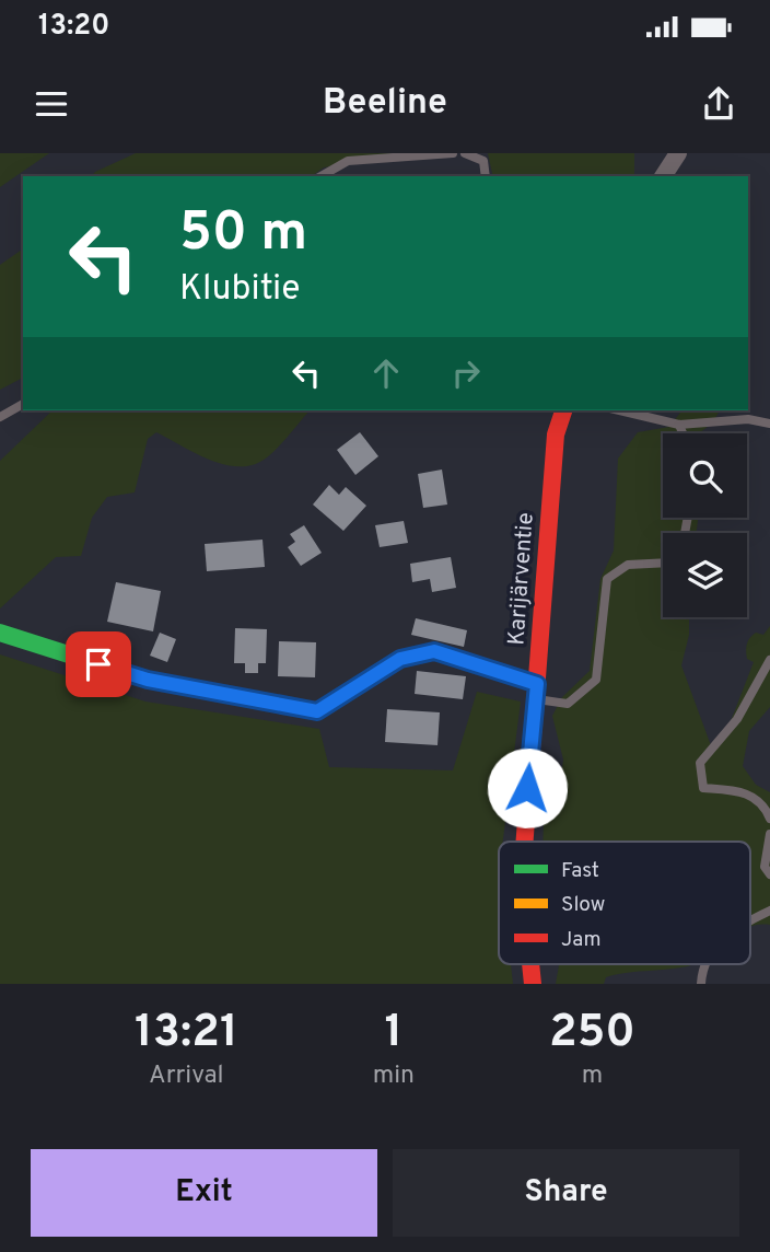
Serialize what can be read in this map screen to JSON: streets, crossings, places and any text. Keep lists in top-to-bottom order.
{
  "streets": {
    "street": ["Karijärventie"]
  },
  "legend": ["Fast", "Slow", "Jam"],
  "page": {
    "status": "13:20",
    "header": "Beeline",
    "turn": ["50 m", "Klubitie"],
    "eta": [
      "13:21",
      "Arrival",
      "1",
      "min",
      "250",
      "m"
    ],
    "buttons": ["Exit", "Share"]
  }
}
